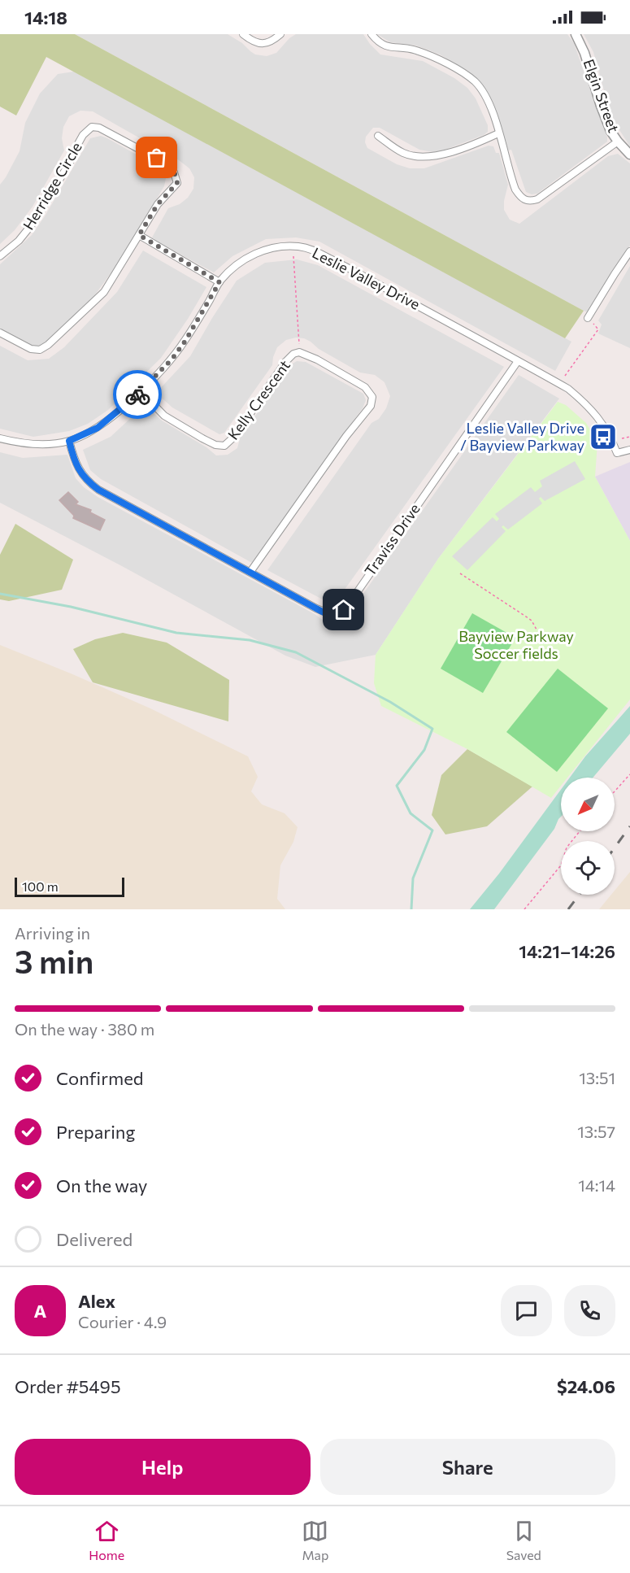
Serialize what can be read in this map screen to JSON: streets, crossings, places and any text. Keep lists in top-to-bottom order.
{
  "streets": {
    "street": [
      "Elgin Street",
      "Herridge Circle",
      "Leslie Valley Drive",
      "Kelly Crescent",
      "Traviss Drive"
    ]
  },
  "crossings": [
    ["Leslie Valley Drive", "Kelly Crescent"],
    ["Leslie Valley Drive", "Traviss Drive"],
    ["Kelly Crescent", "Traviss Drive"]
  ],
  "parks": ["Bayview Parkway Soccer fields"],
  "places": {
    "bus stop": ["Leslie Valley Drive / Bayview Parkway"]
  },
  "scale_bar": "100 m",
  "north": "bottom left",
  "page": {
    "status": "14:18",
    "scale": "100 m",
    "heading": ["3 min", "Arriving in", "14:21–14:26"],
    "panel": [
      "Alex",
      "Courier · 4.9",
      "Order #5495",
      "$24.06"
    ],
    "bar": "On the way · 380 m",
    "list": [
      ["Confirmed", "13:51"],
      ["Preparing", "13:57"],
      ["On the way", "14:14"],
      "Delivered"
    ],
    "round": "A",
    "buttons": ["Help", "Share"],
    "tabs": ["Home", "Map", "Saved"]
  }
}
